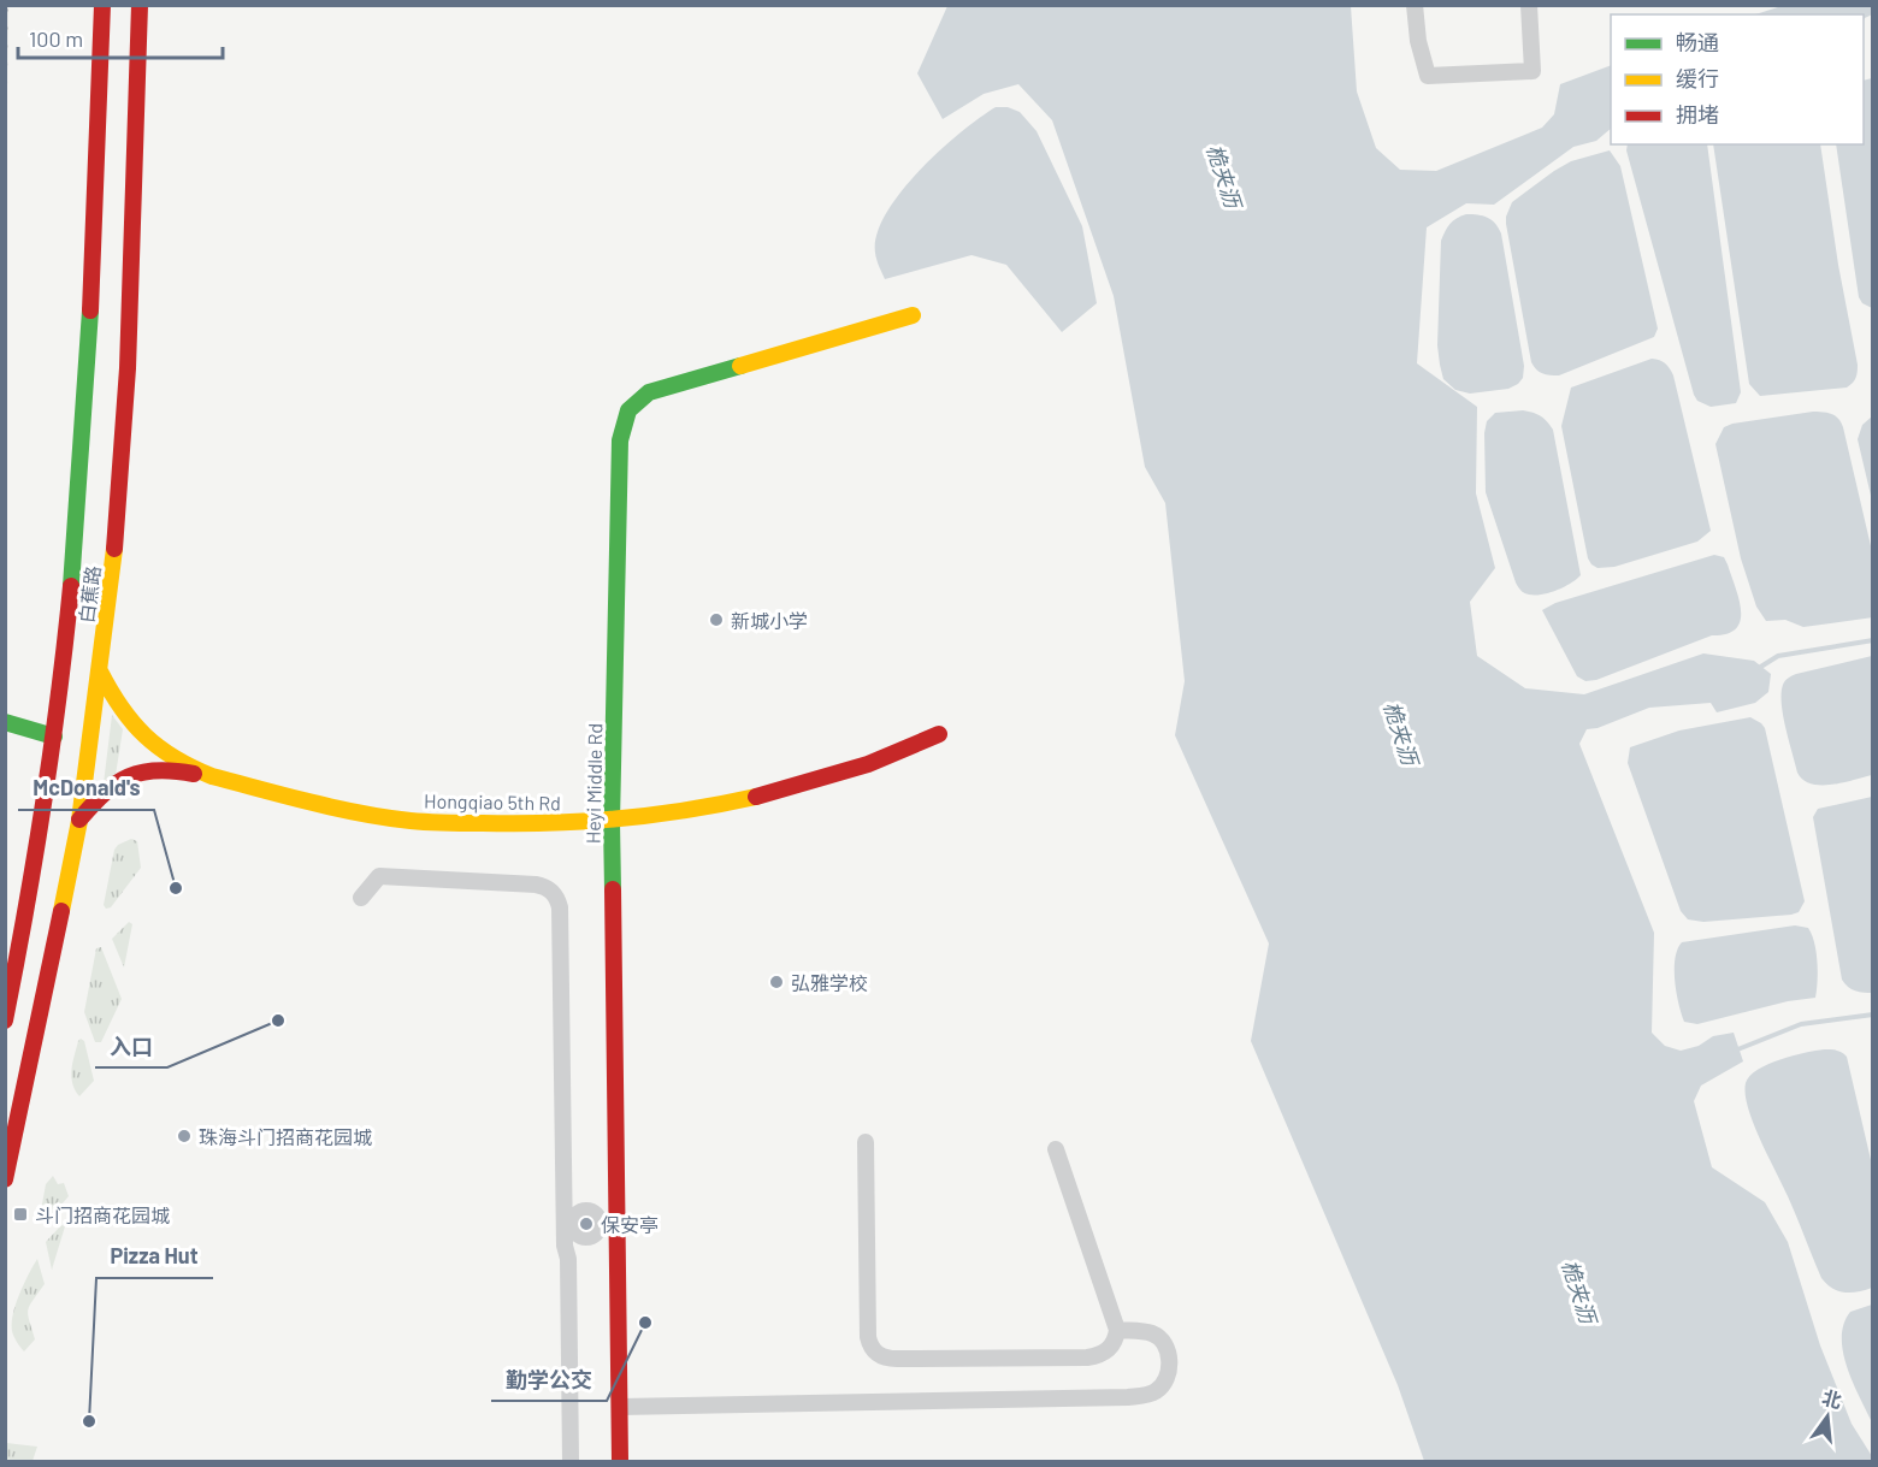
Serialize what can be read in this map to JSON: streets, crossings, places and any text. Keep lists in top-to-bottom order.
{
  "streets": {
    "main road": ["白蕉路", "Heyi Middle Rd", "Hongqiao 5th Rd"]
  },
  "crossings": [
    ["Heyi Middle Rd", "Hongqiao 5th Rd"]
  ],
  "water": ["桅夹沥"],
  "places": {
    "other": [
      "新城小学",
      "McDonald's",
      "弘雅学校",
      "入口",
      "珠海斗门招商花园城",
      "保安亭",
      "勤学公交",
      "Pizza Hut"
    ],
    "transit": ["斗门招商花园城"]
  },
  "legend": ["畅通", "缓行", "拥堵"],
  "scale_bar": "100 m",
  "north": "top"
}
